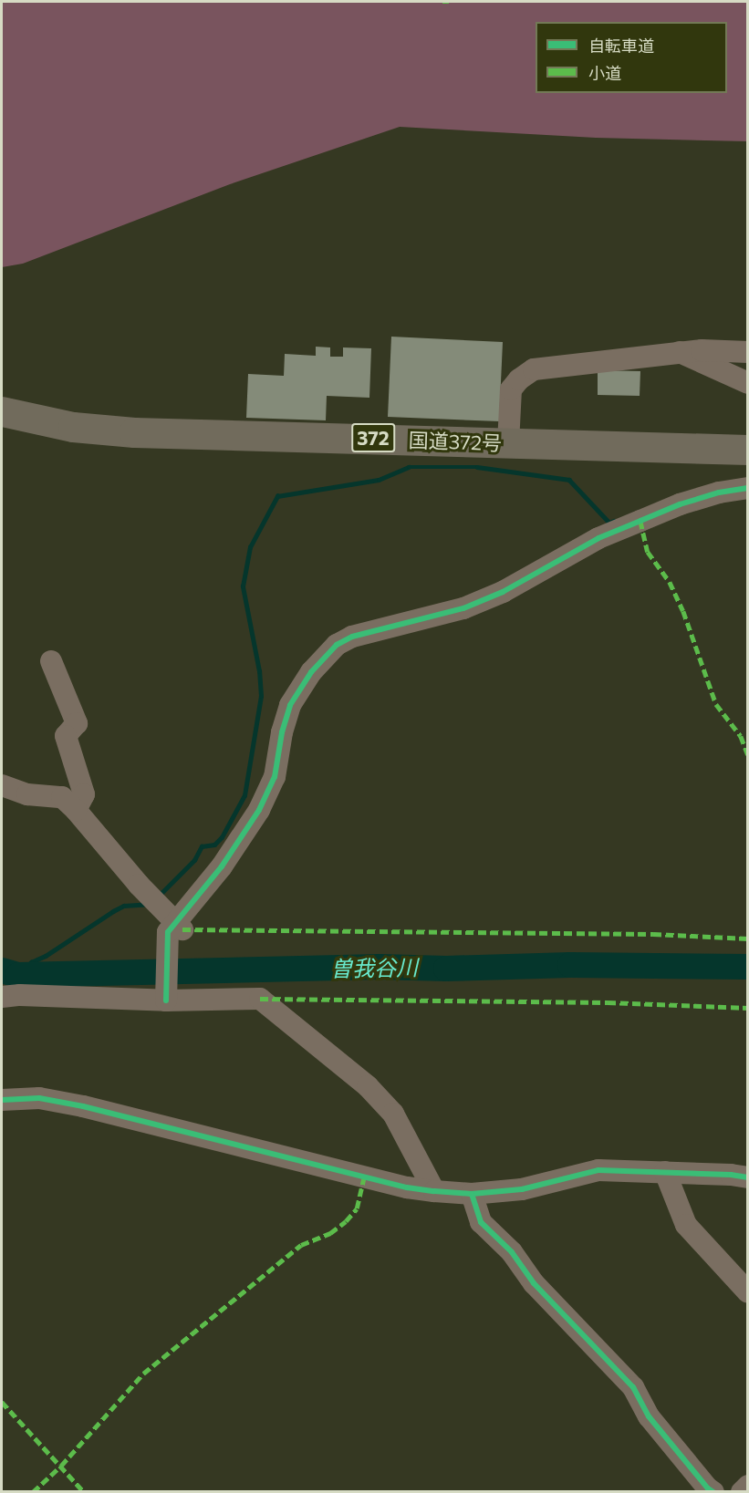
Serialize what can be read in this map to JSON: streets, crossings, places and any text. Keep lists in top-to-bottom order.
{
  "streets": {
    "highway": ["372", "国道372号"]
  },
  "water": ["曽我谷川"],
  "legend": ["自転車道", "小道"]
}
